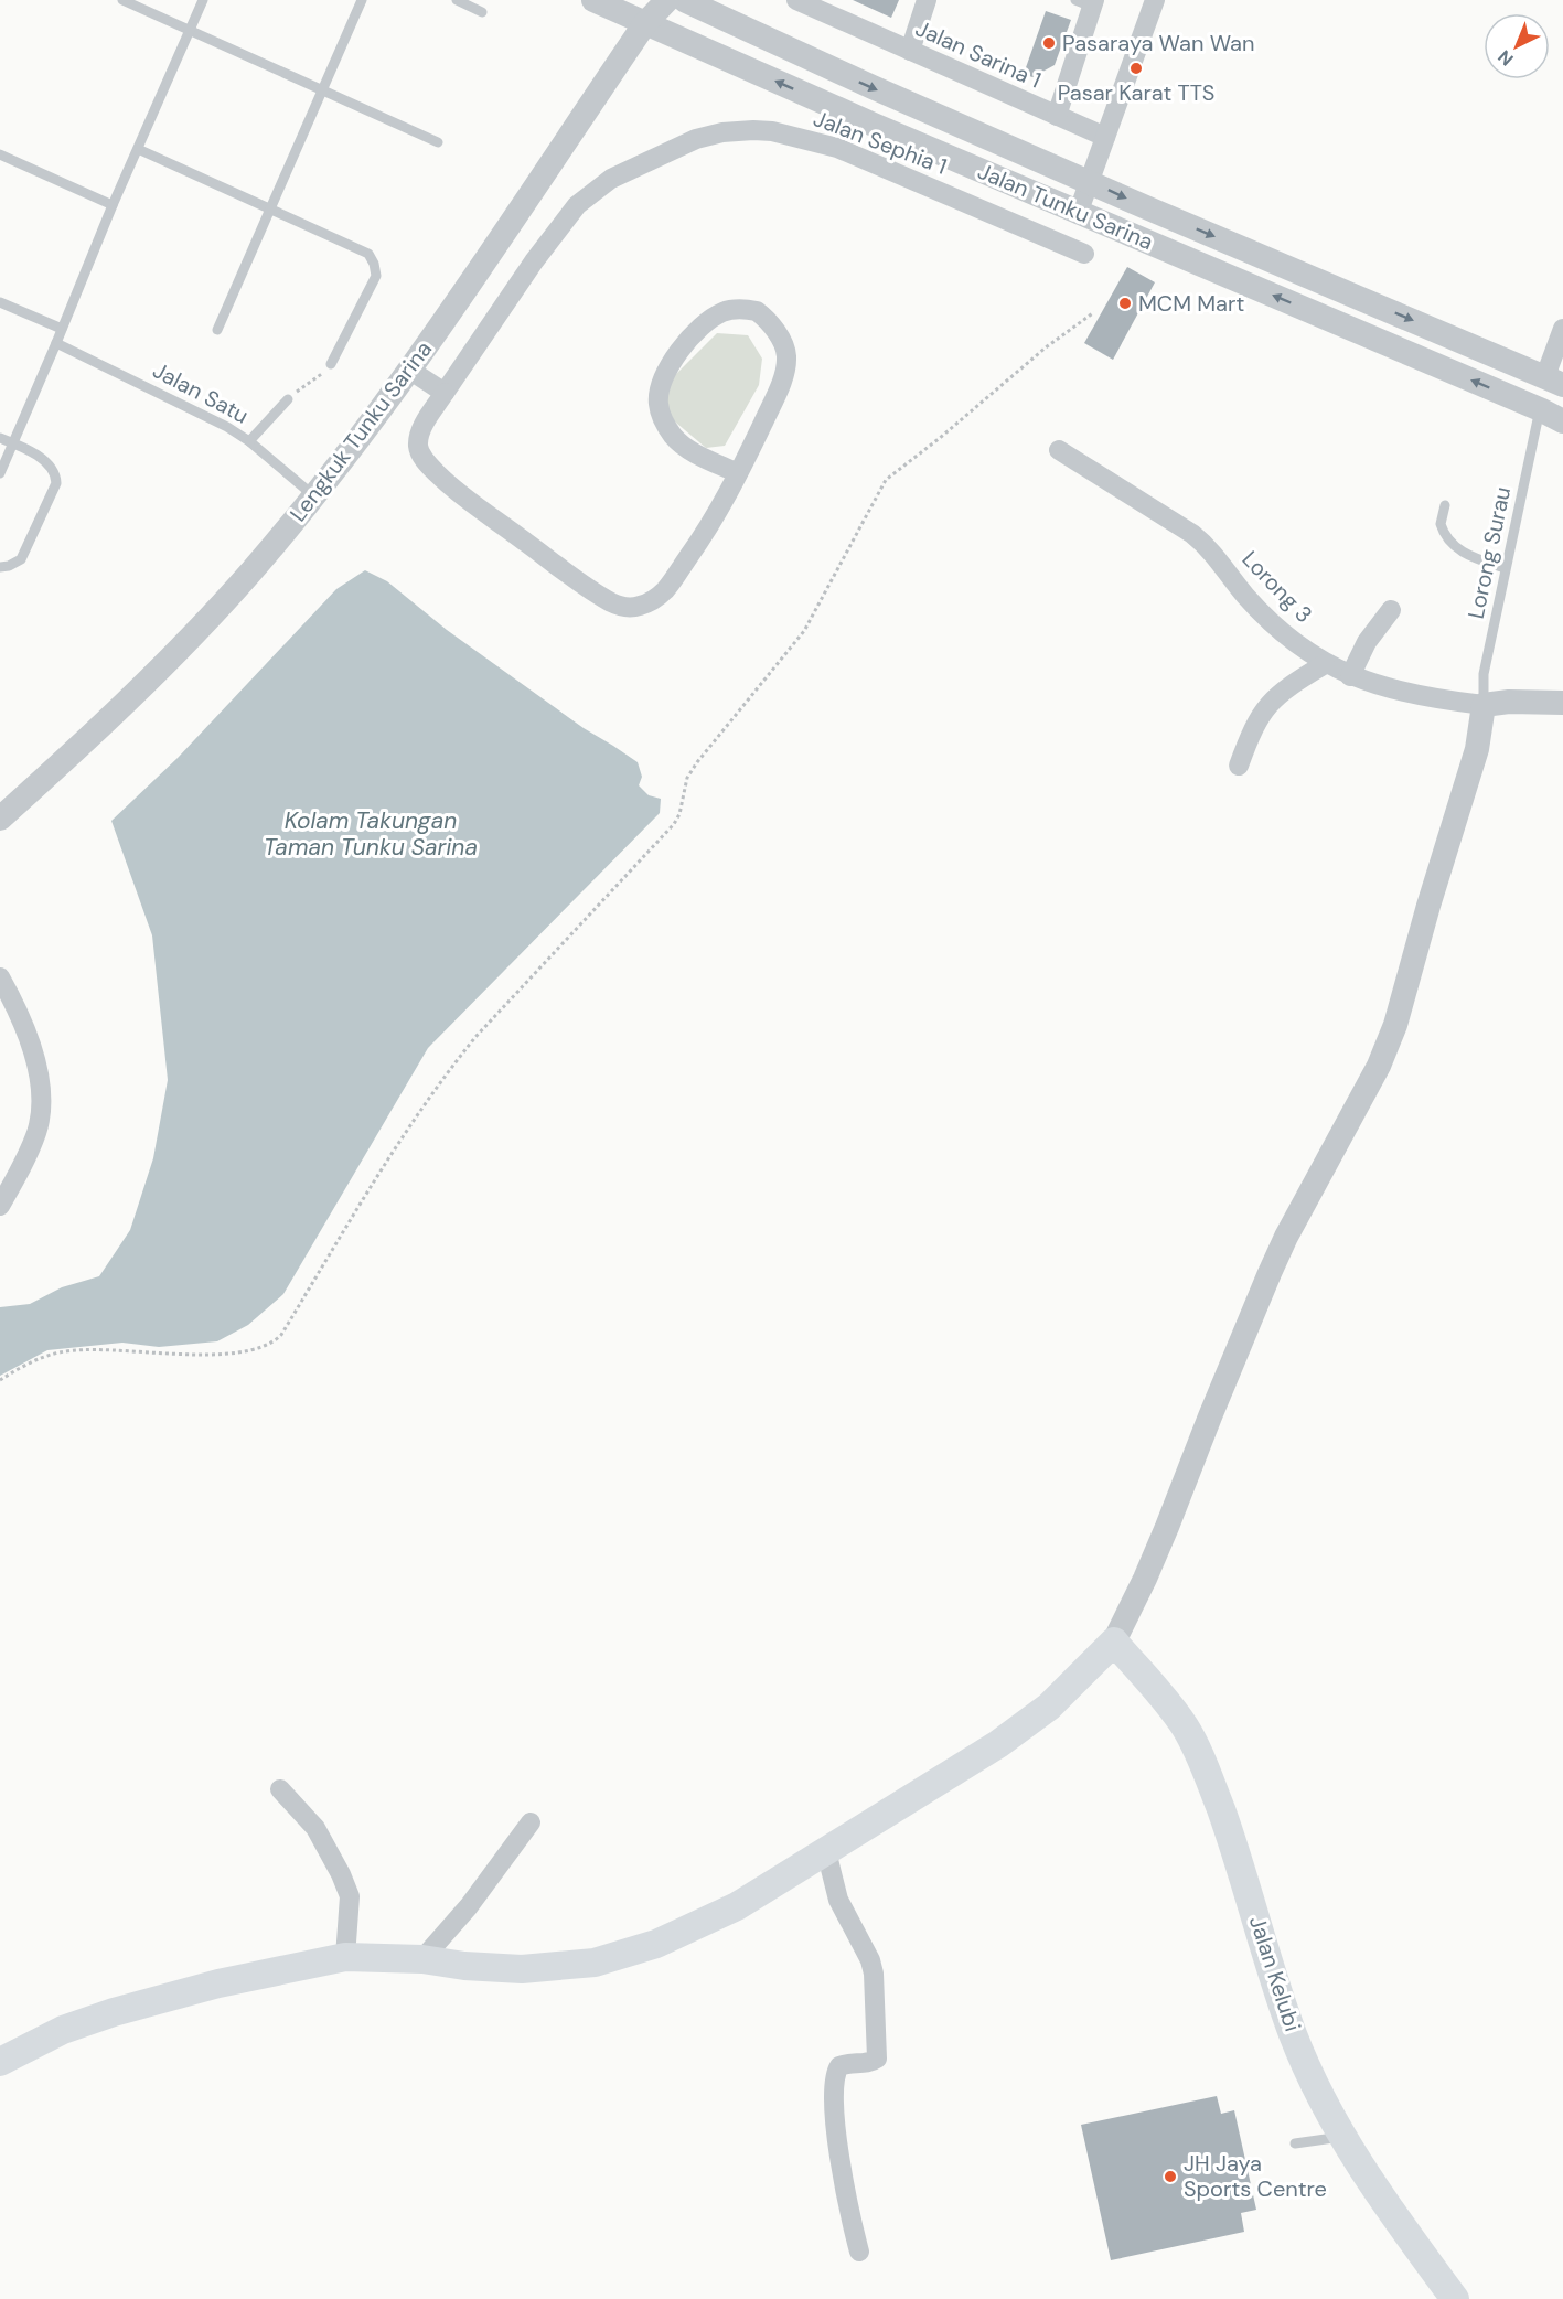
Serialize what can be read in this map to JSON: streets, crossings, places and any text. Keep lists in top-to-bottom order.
{
  "streets": {
    "main road": ["Jalan Kelubi"],
    "street": [
      "Jalan Sarina 1",
      "Jalan Sephia 1",
      "Jalan Tunku Sarina",
      "Lengkuk Tunku Sarina",
      "Lorong 3"
    ],
    "lane": ["Jalan Satu", "Lorong Surau"]
  },
  "crossings": [
    ["Jalan Tunku Sarina", "Lengkuk Tunku Sarina"],
    ["Jalan Tunku Sarina", "Lorong Surau"],
    ["Jalan Satu", "Lengkuk Tunku Sarina"],
    ["Lorong Surau", "Lorong 3"]
  ],
  "water": ["Kolam Takungan Taman Tunku Sarina"],
  "places": [
    "Pasaraya Wan Wan",
    "Pasar Karat TTS",
    "MCM Mart",
    "JH Jaya Sports Centre"
  ],
  "north": "bottom left"
}
